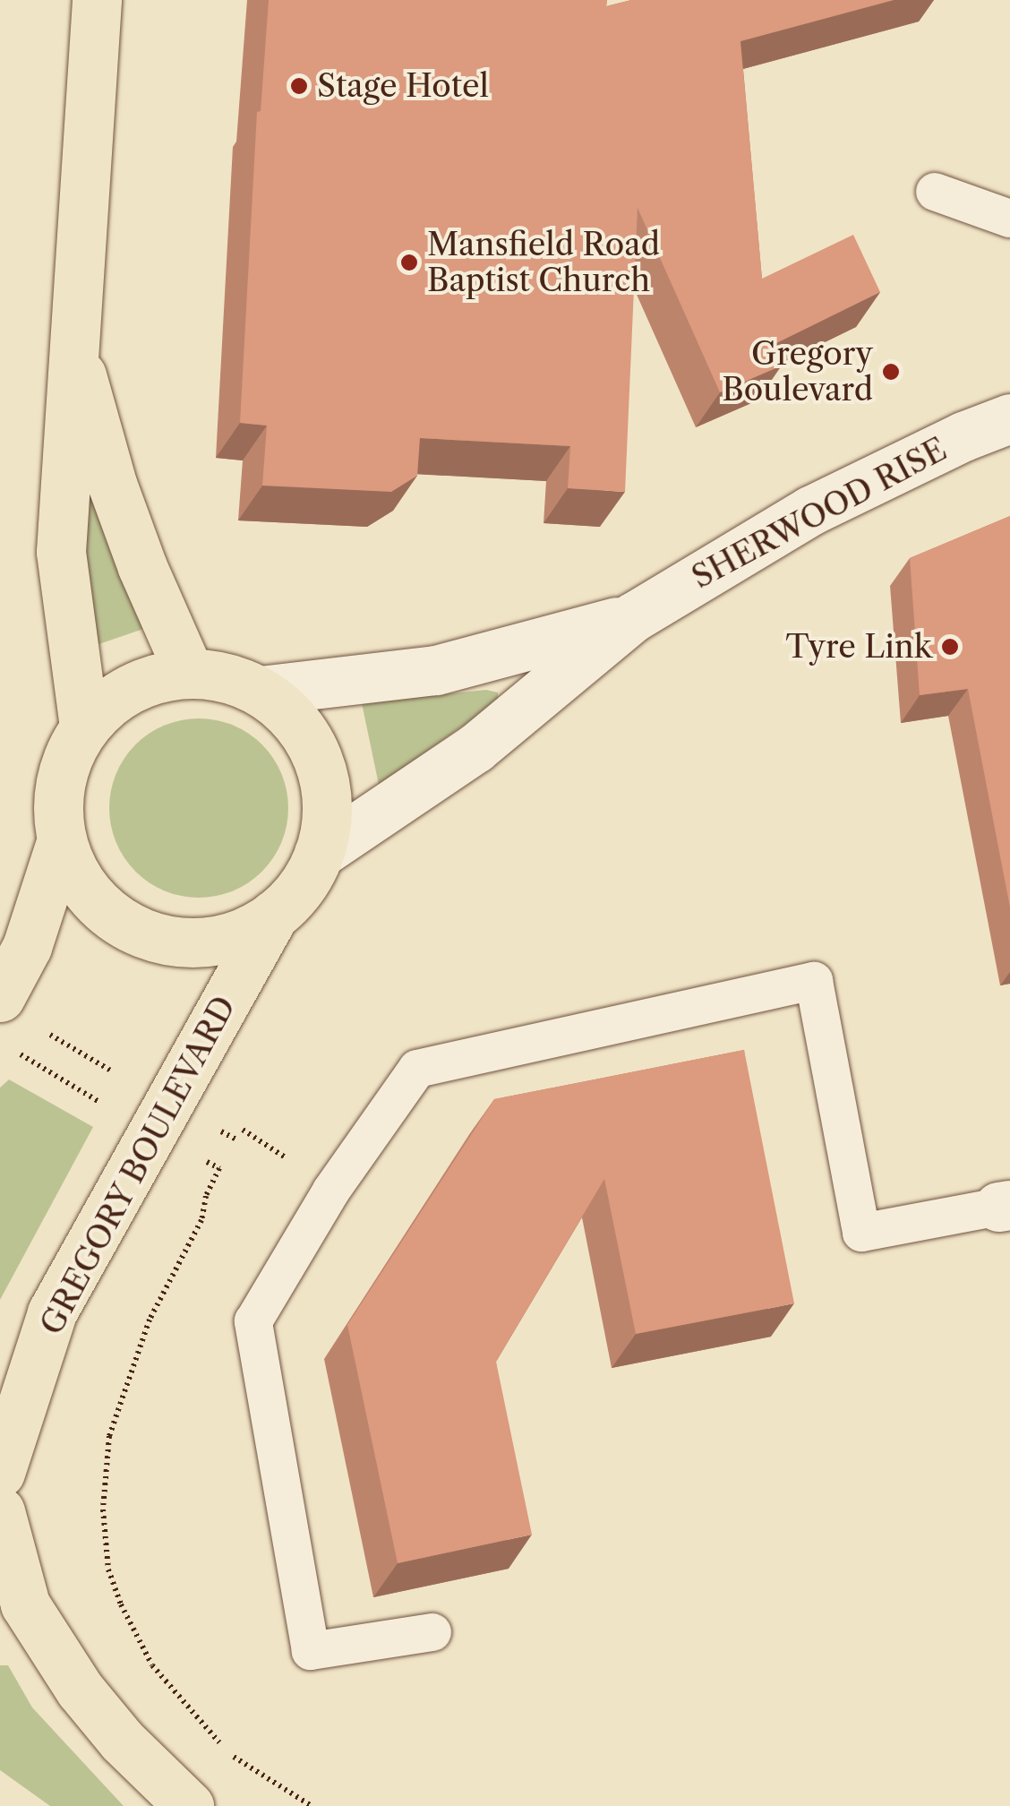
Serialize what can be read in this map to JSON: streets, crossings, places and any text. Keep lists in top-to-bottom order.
{
  "streets": {
    "main road": ["SHERWOOD RISE", "GREGORY BOULEVARD"]
  },
  "crossings": [
    ["SHERWOOD RISE", "GREGORY BOULEVARD"]
  ],
  "places": [
    "Stage Hotel",
    "Mansfield Road Baptist Church",
    "Gregory Boulevard",
    "Tyre Link"
  ]
}
